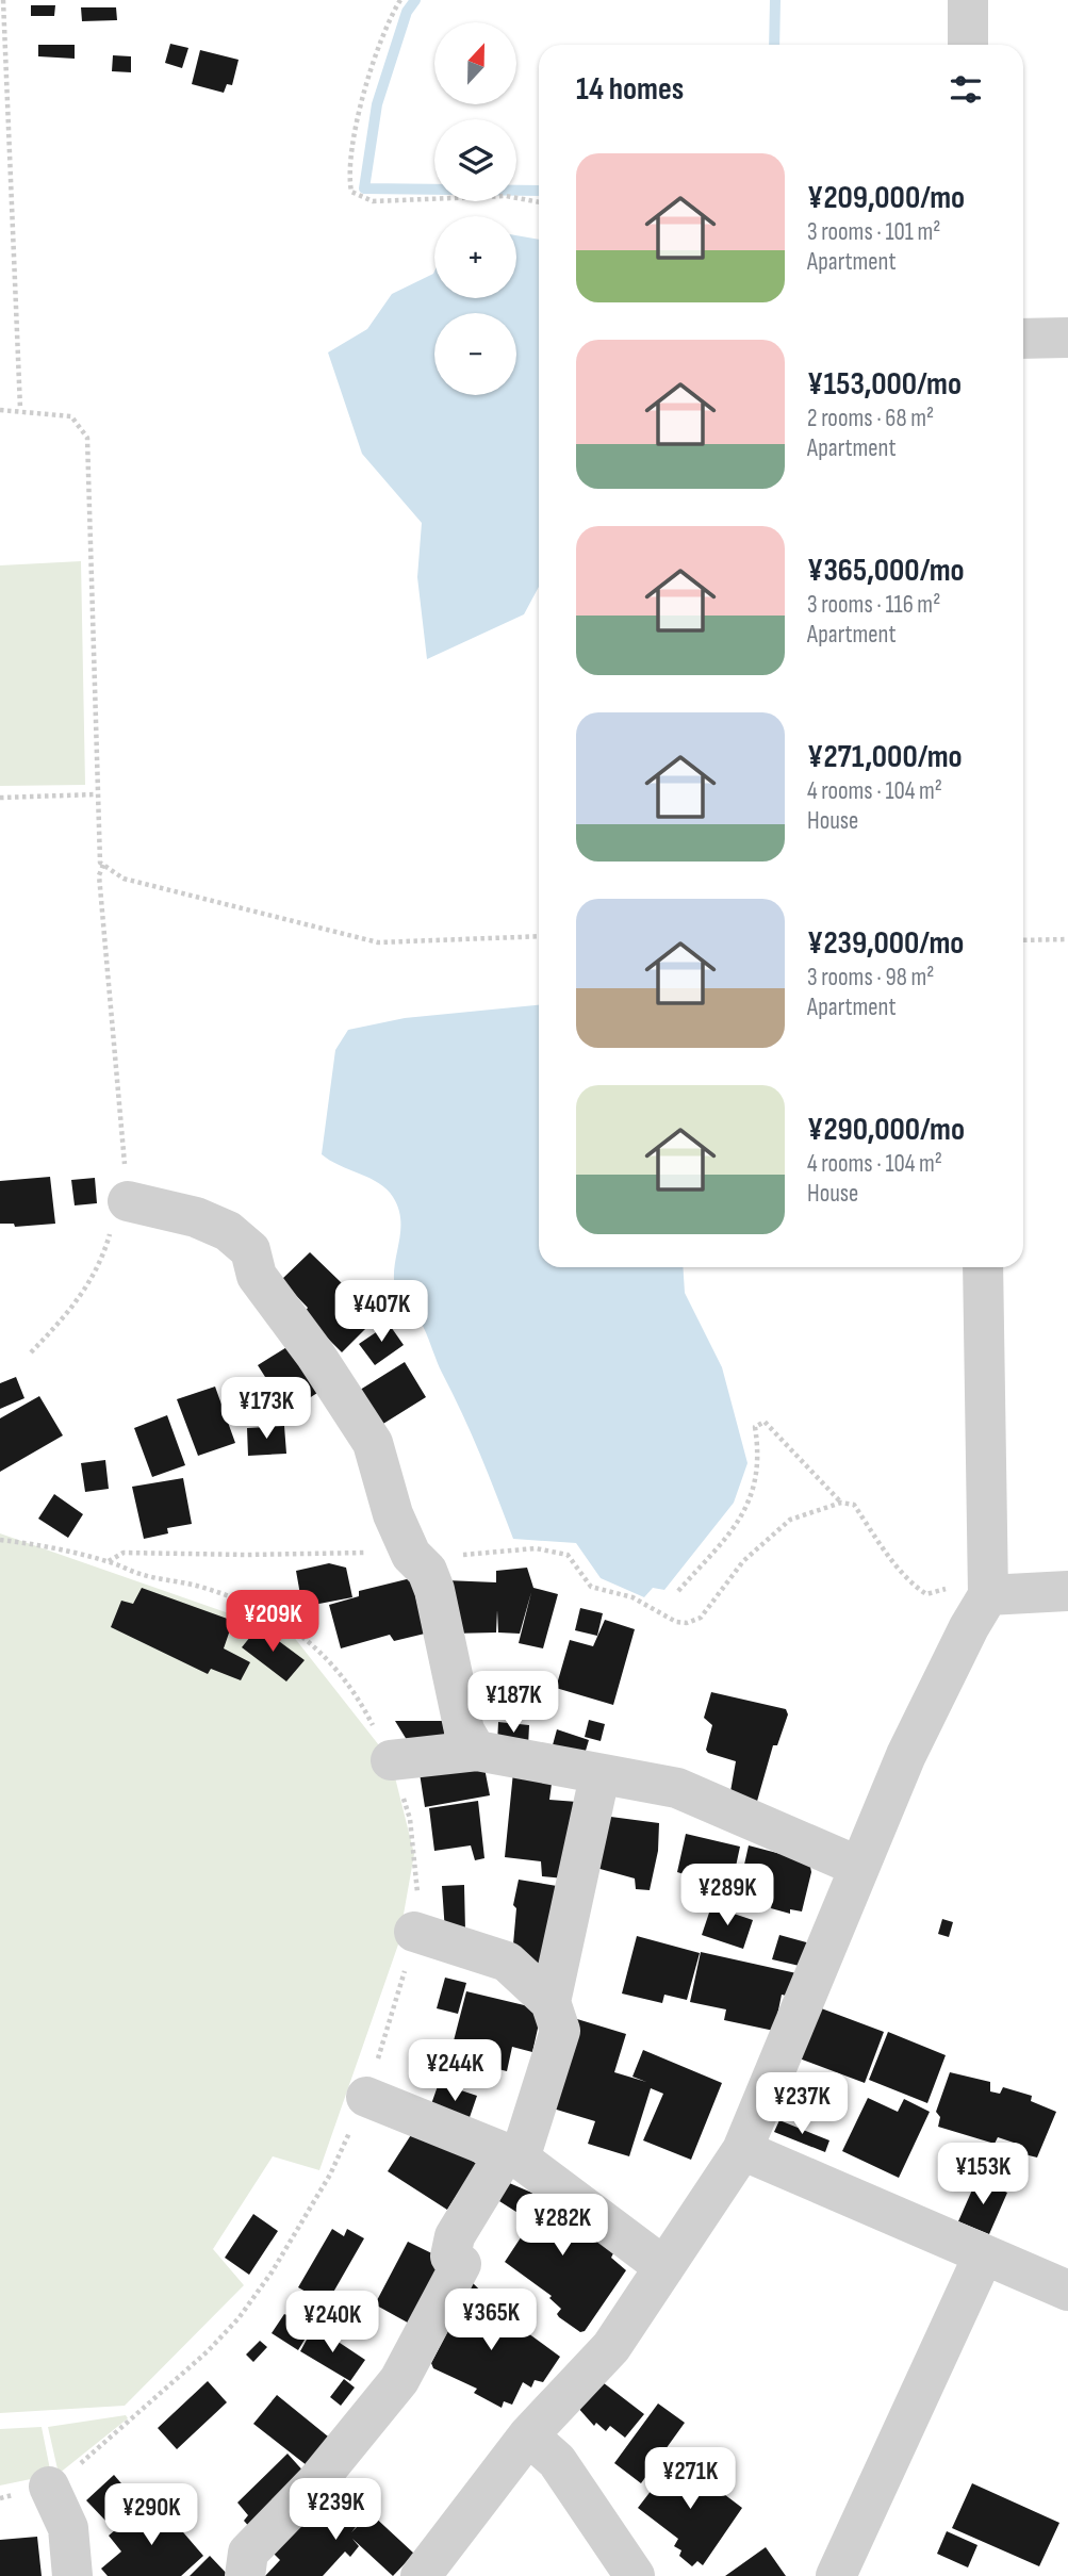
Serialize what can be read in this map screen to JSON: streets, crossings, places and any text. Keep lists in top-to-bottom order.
{
  "north": "top",
  "page": {
    "map_buttons": ["+", "−"],
    "heading": "14 homes",
    "list": [
      {
        "name": "¥209,000/mo",
        "note": "3 rooms · 101 m² · Apartment"
      },
      {
        "name": "¥153,000/mo",
        "note": "2 rooms · 68 m² · Apartment"
      },
      {
        "name": "¥365,000/mo",
        "note": "3 rooms · 116 m² · Apartment"
      },
      {
        "name": "¥271,000/mo",
        "note": "4 rooms · 104 m² · House"
      },
      {
        "name": "¥239,000/mo",
        "note": "3 rooms · 98 m² · Apartment"
      },
      {
        "name": "¥290,000/mo",
        "note": "4 rooms · 104 m² · House"
      }
    ],
    "price": [
      "¥407K",
      "¥173K",
      "¥209K",
      "¥187K",
      "¥289K",
      "¥244K",
      "¥237K",
      "¥153K",
      "¥282K",
      "¥365K",
      "¥240K",
      "¥271K",
      "¥239K",
      "¥290K"
    ]
  }
}
